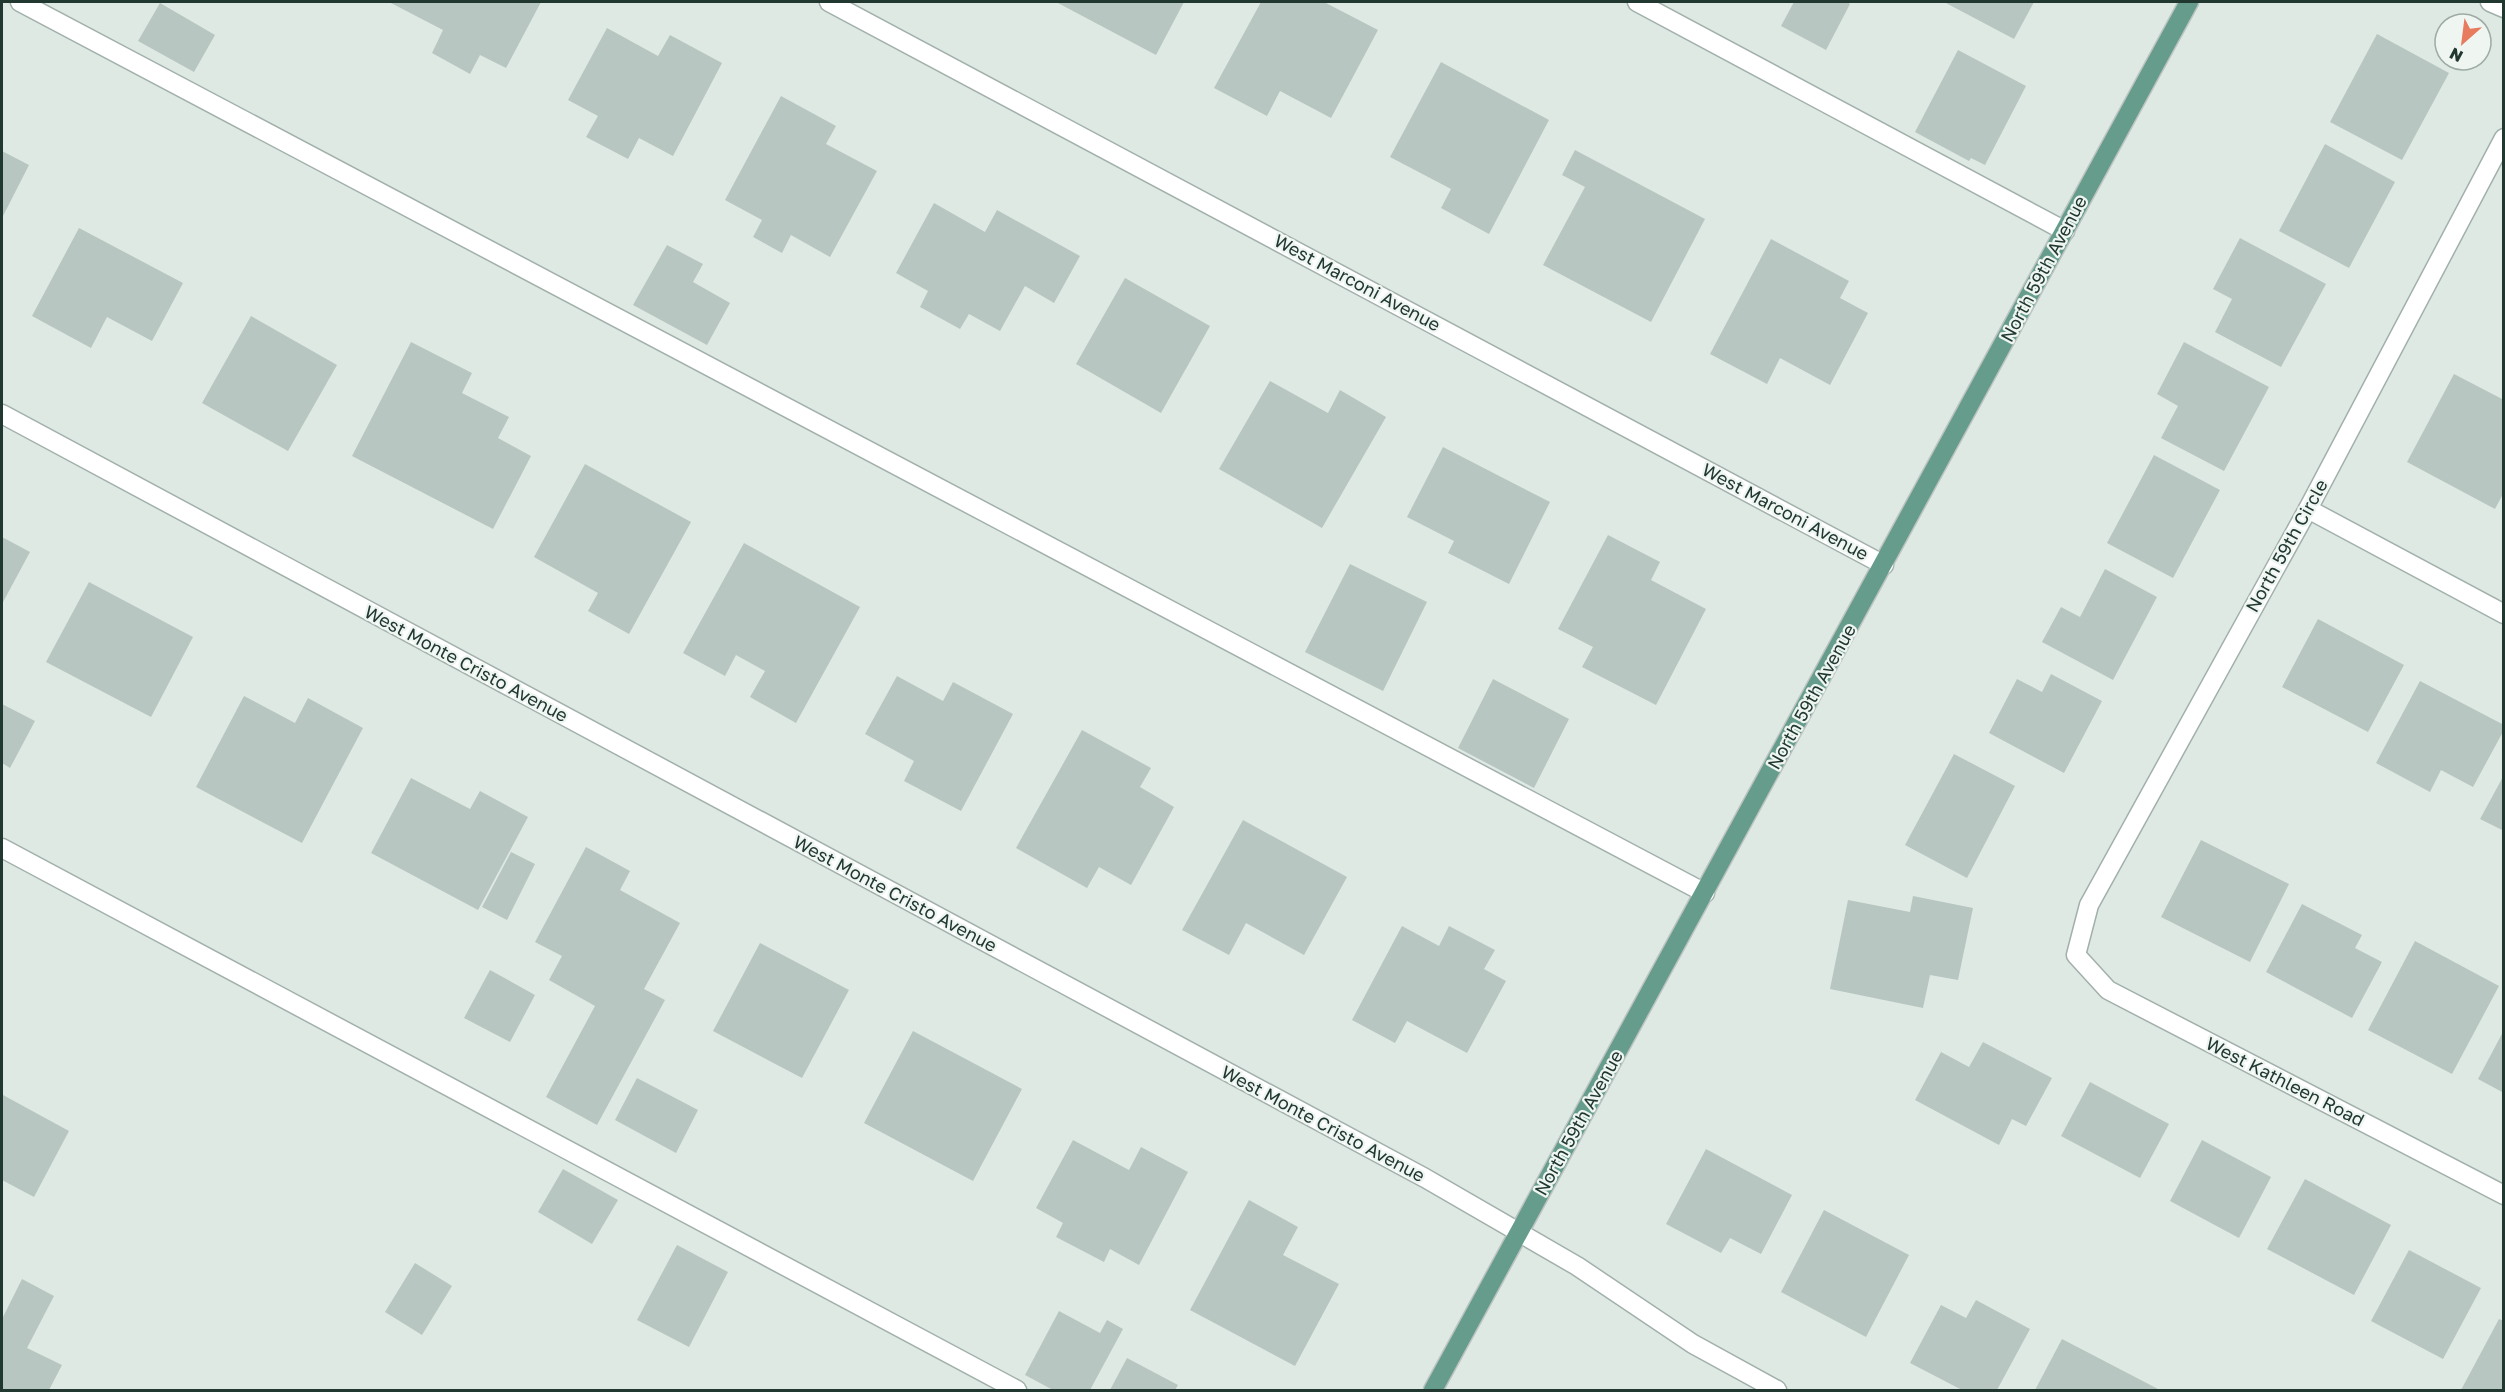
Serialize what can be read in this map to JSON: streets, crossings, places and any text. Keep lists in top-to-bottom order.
{
  "streets": {
    "main road": ["North 59th Avenue"],
    "street": [
      "West Marconi Avenue",
      "North 59th Circle",
      "West Monte Cristo Avenue",
      "West Kathleen Road"
    ]
  },
  "crossings": [
    ["North 59th Avenue", "West Marconi Avenue"],
    ["North 59th Avenue", "West Monte Cristo Avenue"],
    ["North 59th Circle", "West Kathleen Road"]
  ],
  "north": "bottom left"
}
